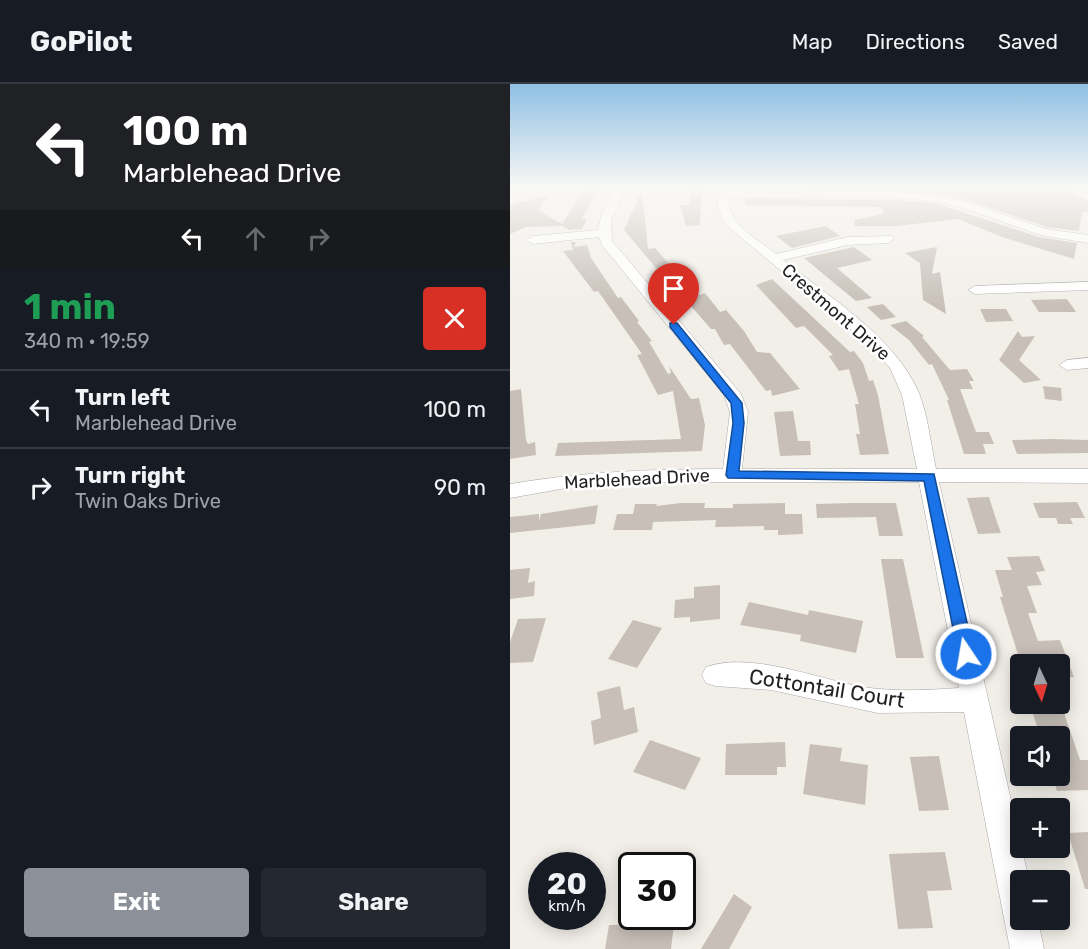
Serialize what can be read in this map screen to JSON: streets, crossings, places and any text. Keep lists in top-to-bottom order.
{
  "streets": {
    "street": ["Crestmont Drive", "Marblehead Drive", "Cottontail Court"]
  },
  "crossings": [
    ["Crestmont Drive", "Marblehead Drive"],
    ["Crestmont Drive", "Cottontail Court"]
  ],
  "north": "bottom",
  "page": {
    "header": "GoPilot",
    "nav": ["Map", "Directions", "Saved"],
    "turn": ["100 m", "Marblehead Drive"],
    "heading": ["1 min", "340 m · 19:59"],
    "list": [
      {
        "name": "Turn left",
        "note": "Marblehead Drive",
        "value": "100 m"
      },
      {
        "name": "Turn right",
        "note": "Twin Oaks Drive",
        "value": "90 m"
      }
    ],
    "map_buttons": ["+", "−"],
    "speed": "20 km/h",
    "limit": "30",
    "buttons": ["Exit", "Share"]
  }
}
